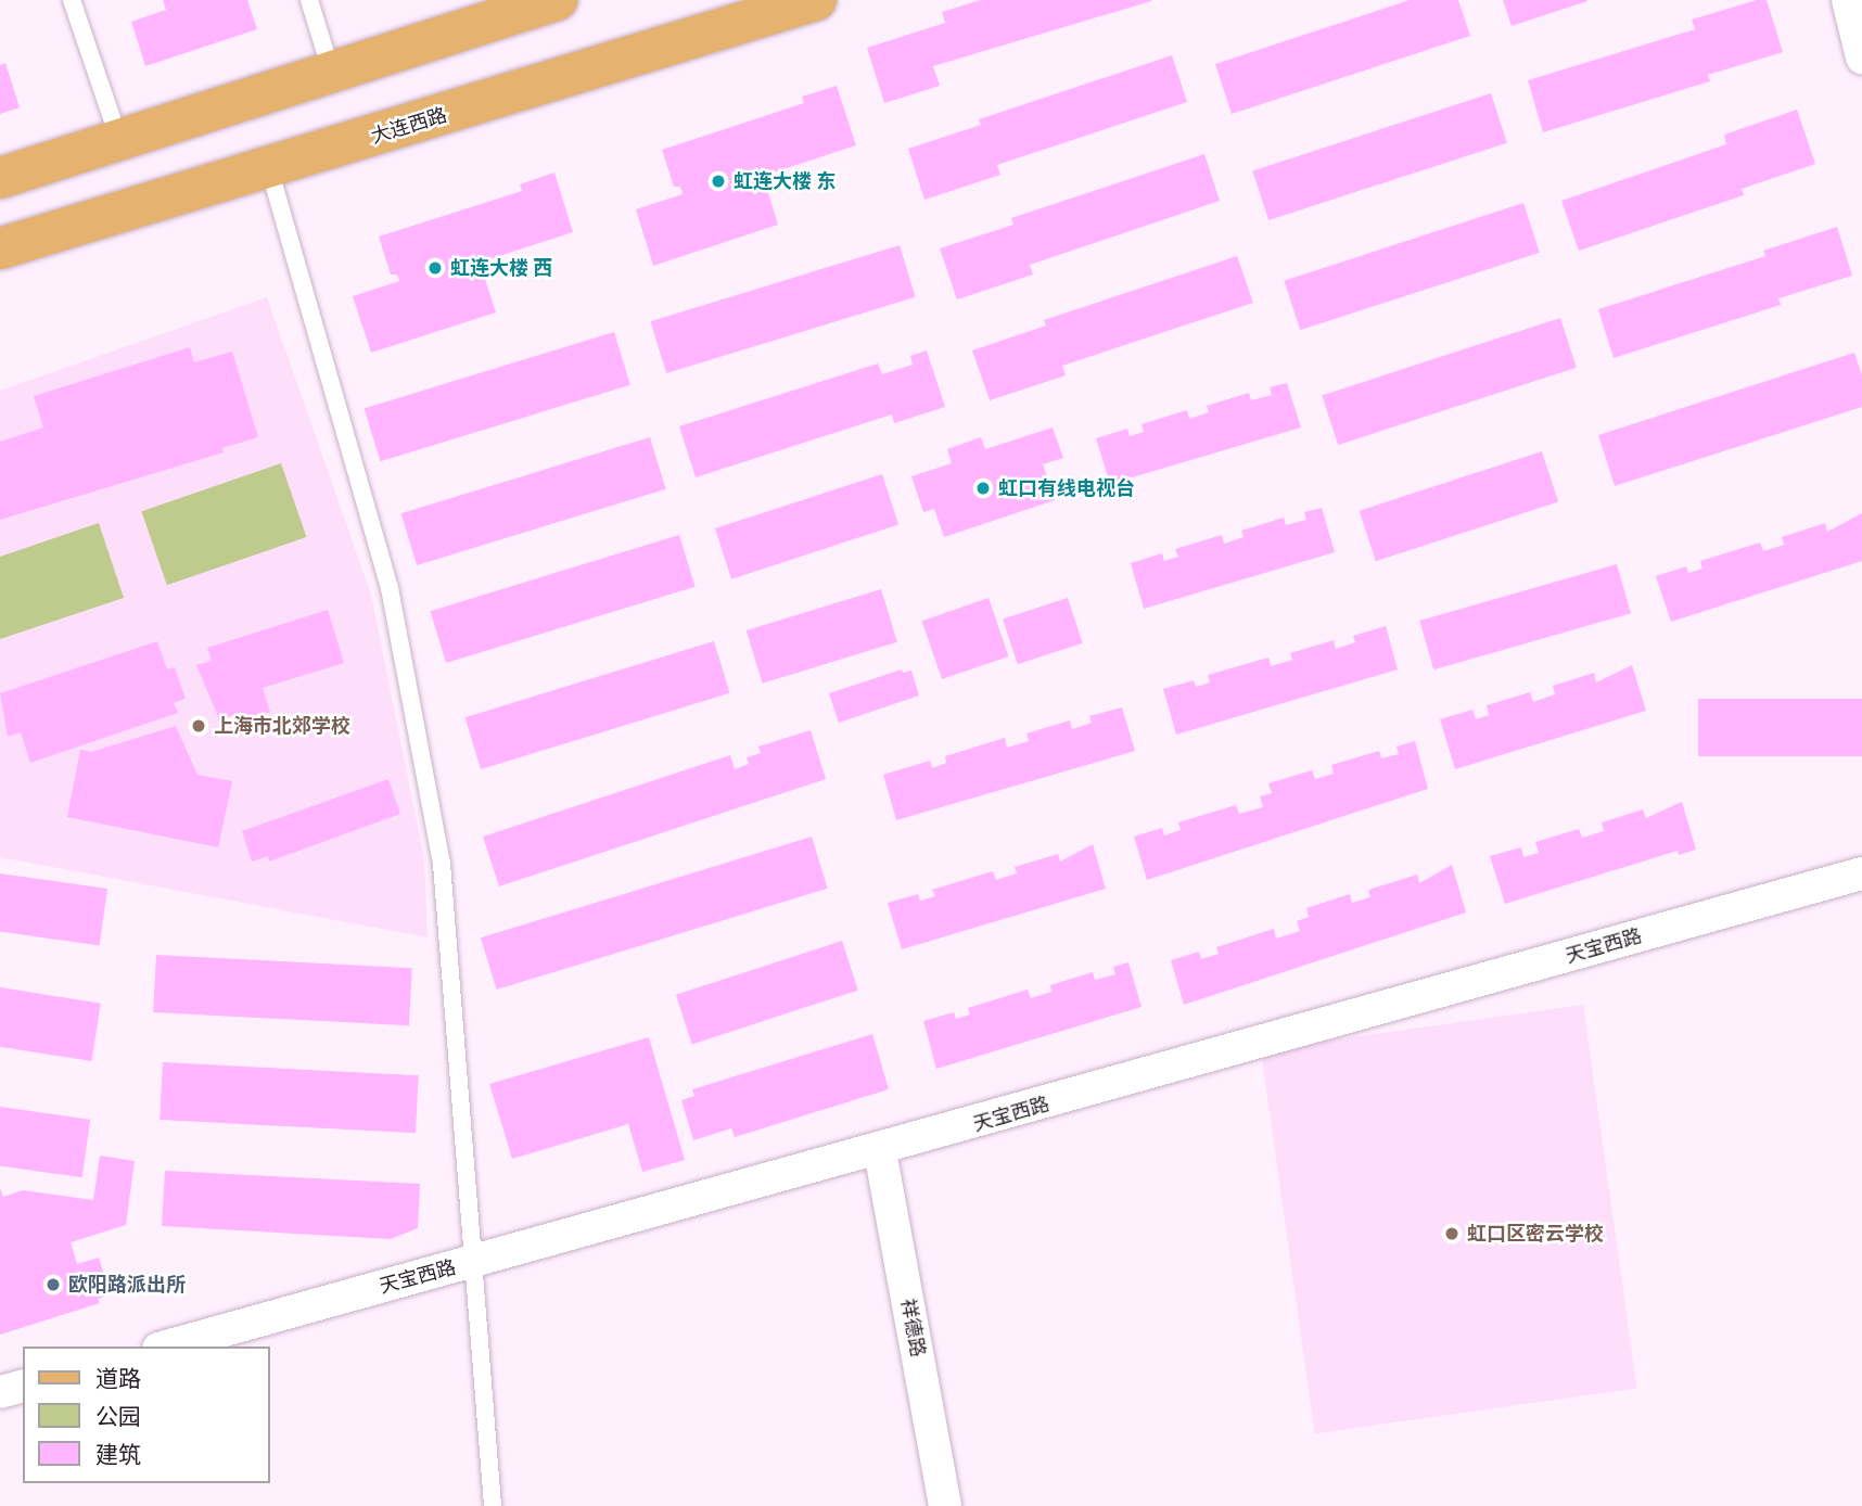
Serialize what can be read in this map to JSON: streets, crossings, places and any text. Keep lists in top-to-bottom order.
{
  "streets": {
    "main road": ["大连西路"],
    "street": ["天宝西路", "祥德路"]
  },
  "crossings": [
    ["天宝西路", "祥德路"]
  ],
  "places": [
    "虹连大楼 东",
    "虹连大楼 西",
    "虹口有线电视台",
    "上海市北郊学校",
    "虹口区密云学校",
    "欧阳路派出所"
  ],
  "legend": ["道路", "公园", "建筑"]
}
